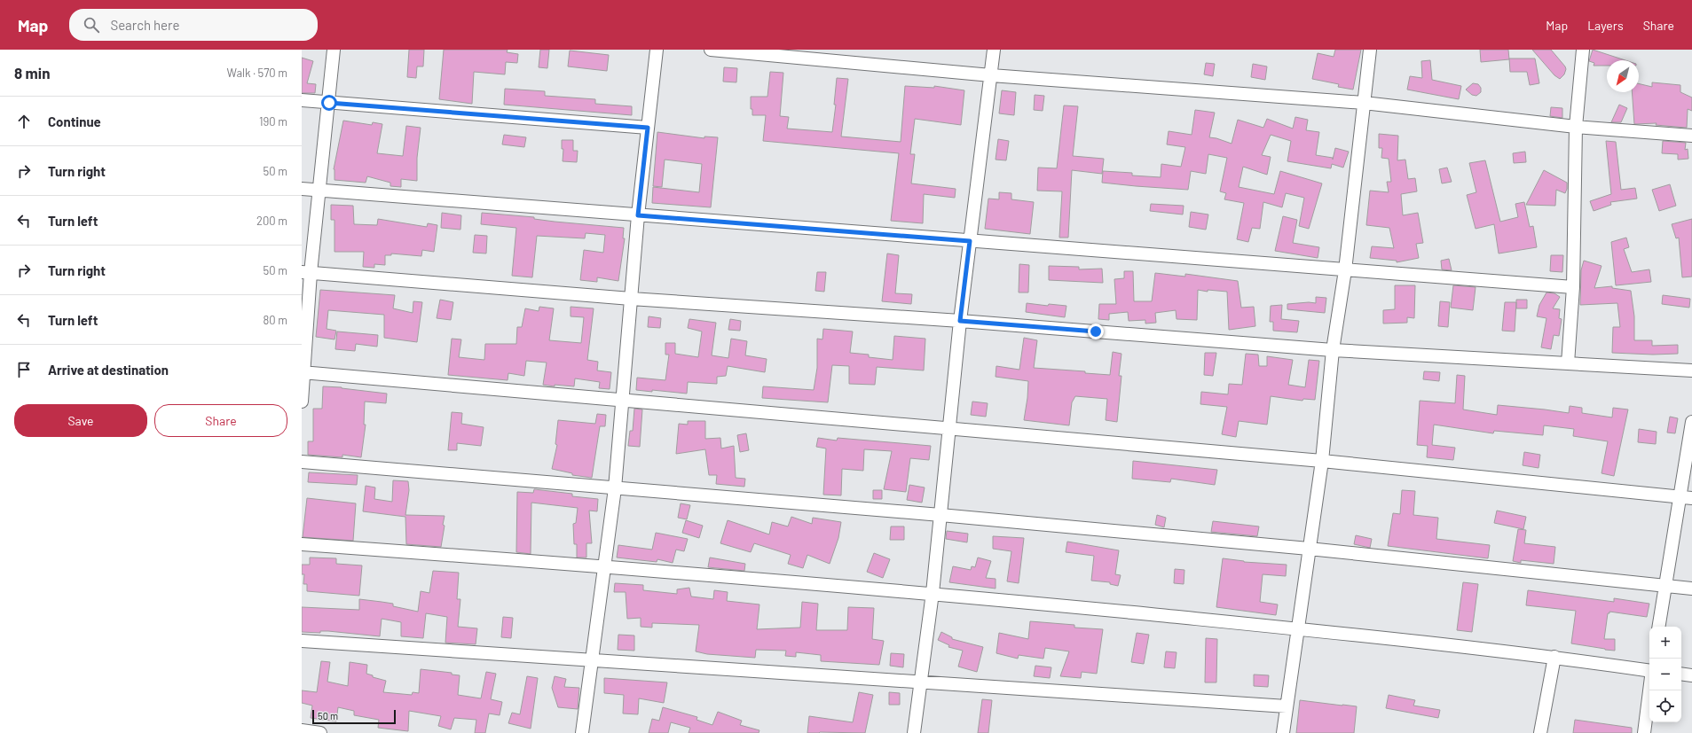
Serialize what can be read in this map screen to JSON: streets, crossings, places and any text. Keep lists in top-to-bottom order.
{
  "scale_bar": "50 m",
  "north": "bottom left",
  "page": {
    "header": "Map",
    "search": "Search here",
    "nav": ["Map", "Layers", "Share"],
    "heading": ["8 min", "Walk · 570 m"],
    "list": [
      ["Continue", "190 m"],
      ["Turn right", "50 m"],
      ["Turn left", "200 m"],
      ["Turn right", "50 m"],
      ["Turn left", "80 m"],
      "Arrive at destination"
    ],
    "buttons": ["Save", "Share"],
    "map_buttons": ["+", "−"],
    "scale": "50 m"
  }
}
